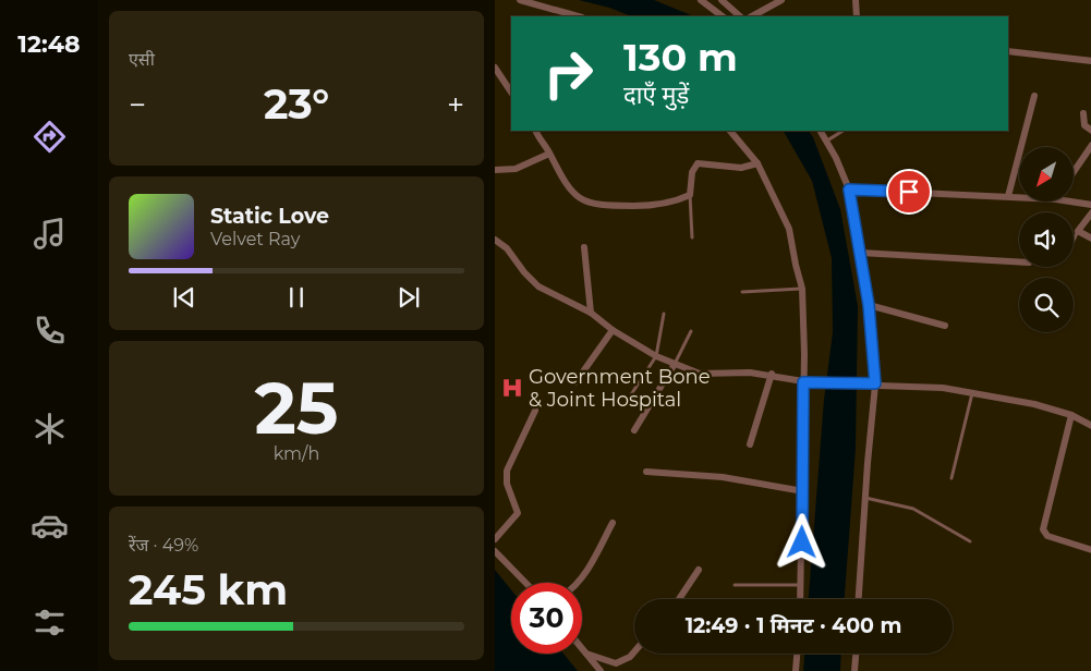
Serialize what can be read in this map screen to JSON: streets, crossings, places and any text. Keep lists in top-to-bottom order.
{
  "places": {
    "hospital": ["Government Bone & Joint Hospital"]
  },
  "north": "bottom left",
  "page": {
    "tabs": "12:48",
    "tile": [
      "एसी",
      ["25", "km/h"],
      ["रेंज · 49%", "245 km"]
    ],
    "turn": ["130 m", "दाएँ मुड़ें"],
    "heat": ["−", "23°", "+"],
    "song": ["Static Love", "Velvet Ray"],
    "limit": "30",
    "trip": "12:49 · 1 मिनट · 400 m"
  }
}
